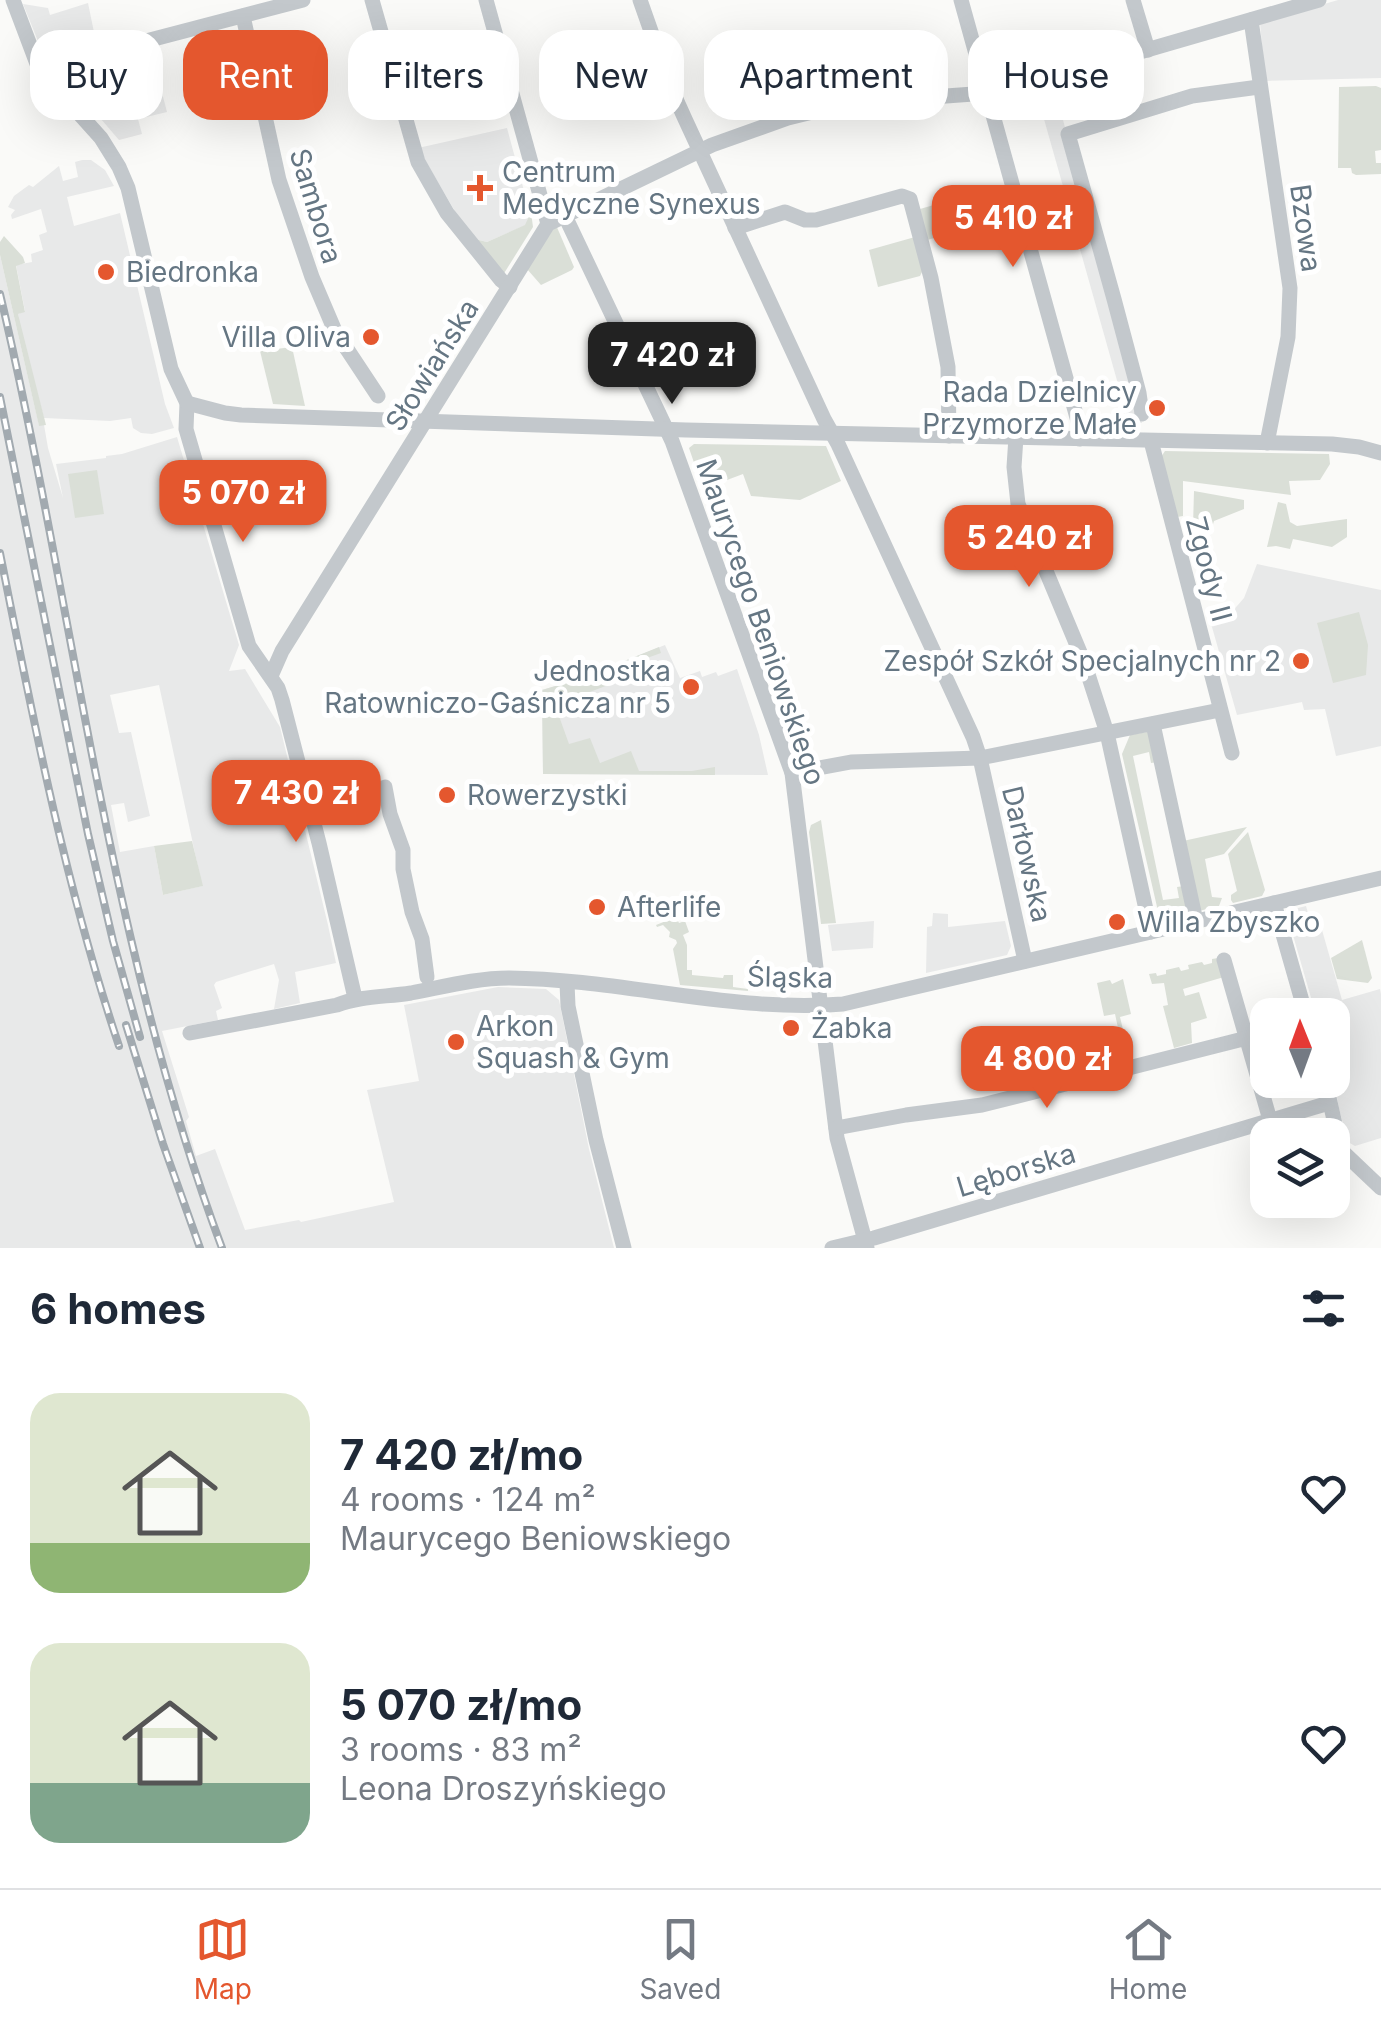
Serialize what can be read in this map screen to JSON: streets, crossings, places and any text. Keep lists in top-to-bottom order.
{
  "streets": {
    "street": [
      "Sambora",
      "Bzowa",
      "Słowiańska",
      "Zgody II",
      "Maurycego Beniowskiego",
      "Darłowska",
      "Śląska",
      "Lęborska"
    ]
  },
  "crossings": [
    ["Maurycego Beniowskiego", "Śląska"],
    ["Maurycego Beniowskiego", "Lęborska"],
    ["Darłowska", "Śląska"]
  ],
  "places": {
    "health": ["Centrum Medyczne Synexus"],
    "other": [
      "Biedronka",
      "Villa Oliva",
      "Rada Dzielnicy Przymorze Małe",
      "Zespół Szkół Specjalnych nr 2",
      "Jednostka Ratowniczo-Gaśnicza nr 5",
      "Rowerzystki",
      "Afterlife",
      "Willa Zbyszko",
      "Żabka",
      "Arkon Squash & Gym"
    ]
  },
  "north": "top",
  "page": {
    "chip": [
      "Buy",
      "Rent",
      "Filters",
      "New",
      "Apartment",
      "House"
    ],
    "price": [
      "5 410 zł",
      "7 420 zł",
      "5 070 zł",
      "5 240 zł",
      "7 430 zł",
      "4 800 zł"
    ],
    "heading": "6 homes",
    "list": [
      {
        "name": "7 420 zł/mo",
        "note": "4 rooms · 124 m² · Maurycego Beniowskiego"
      },
      {
        "name": "5 070 zł/mo",
        "note": "3 rooms · 83 m² · Leona Droszyńskiego"
      }
    ],
    "tabs": ["Map", "Saved", "Home"]
  }
}
